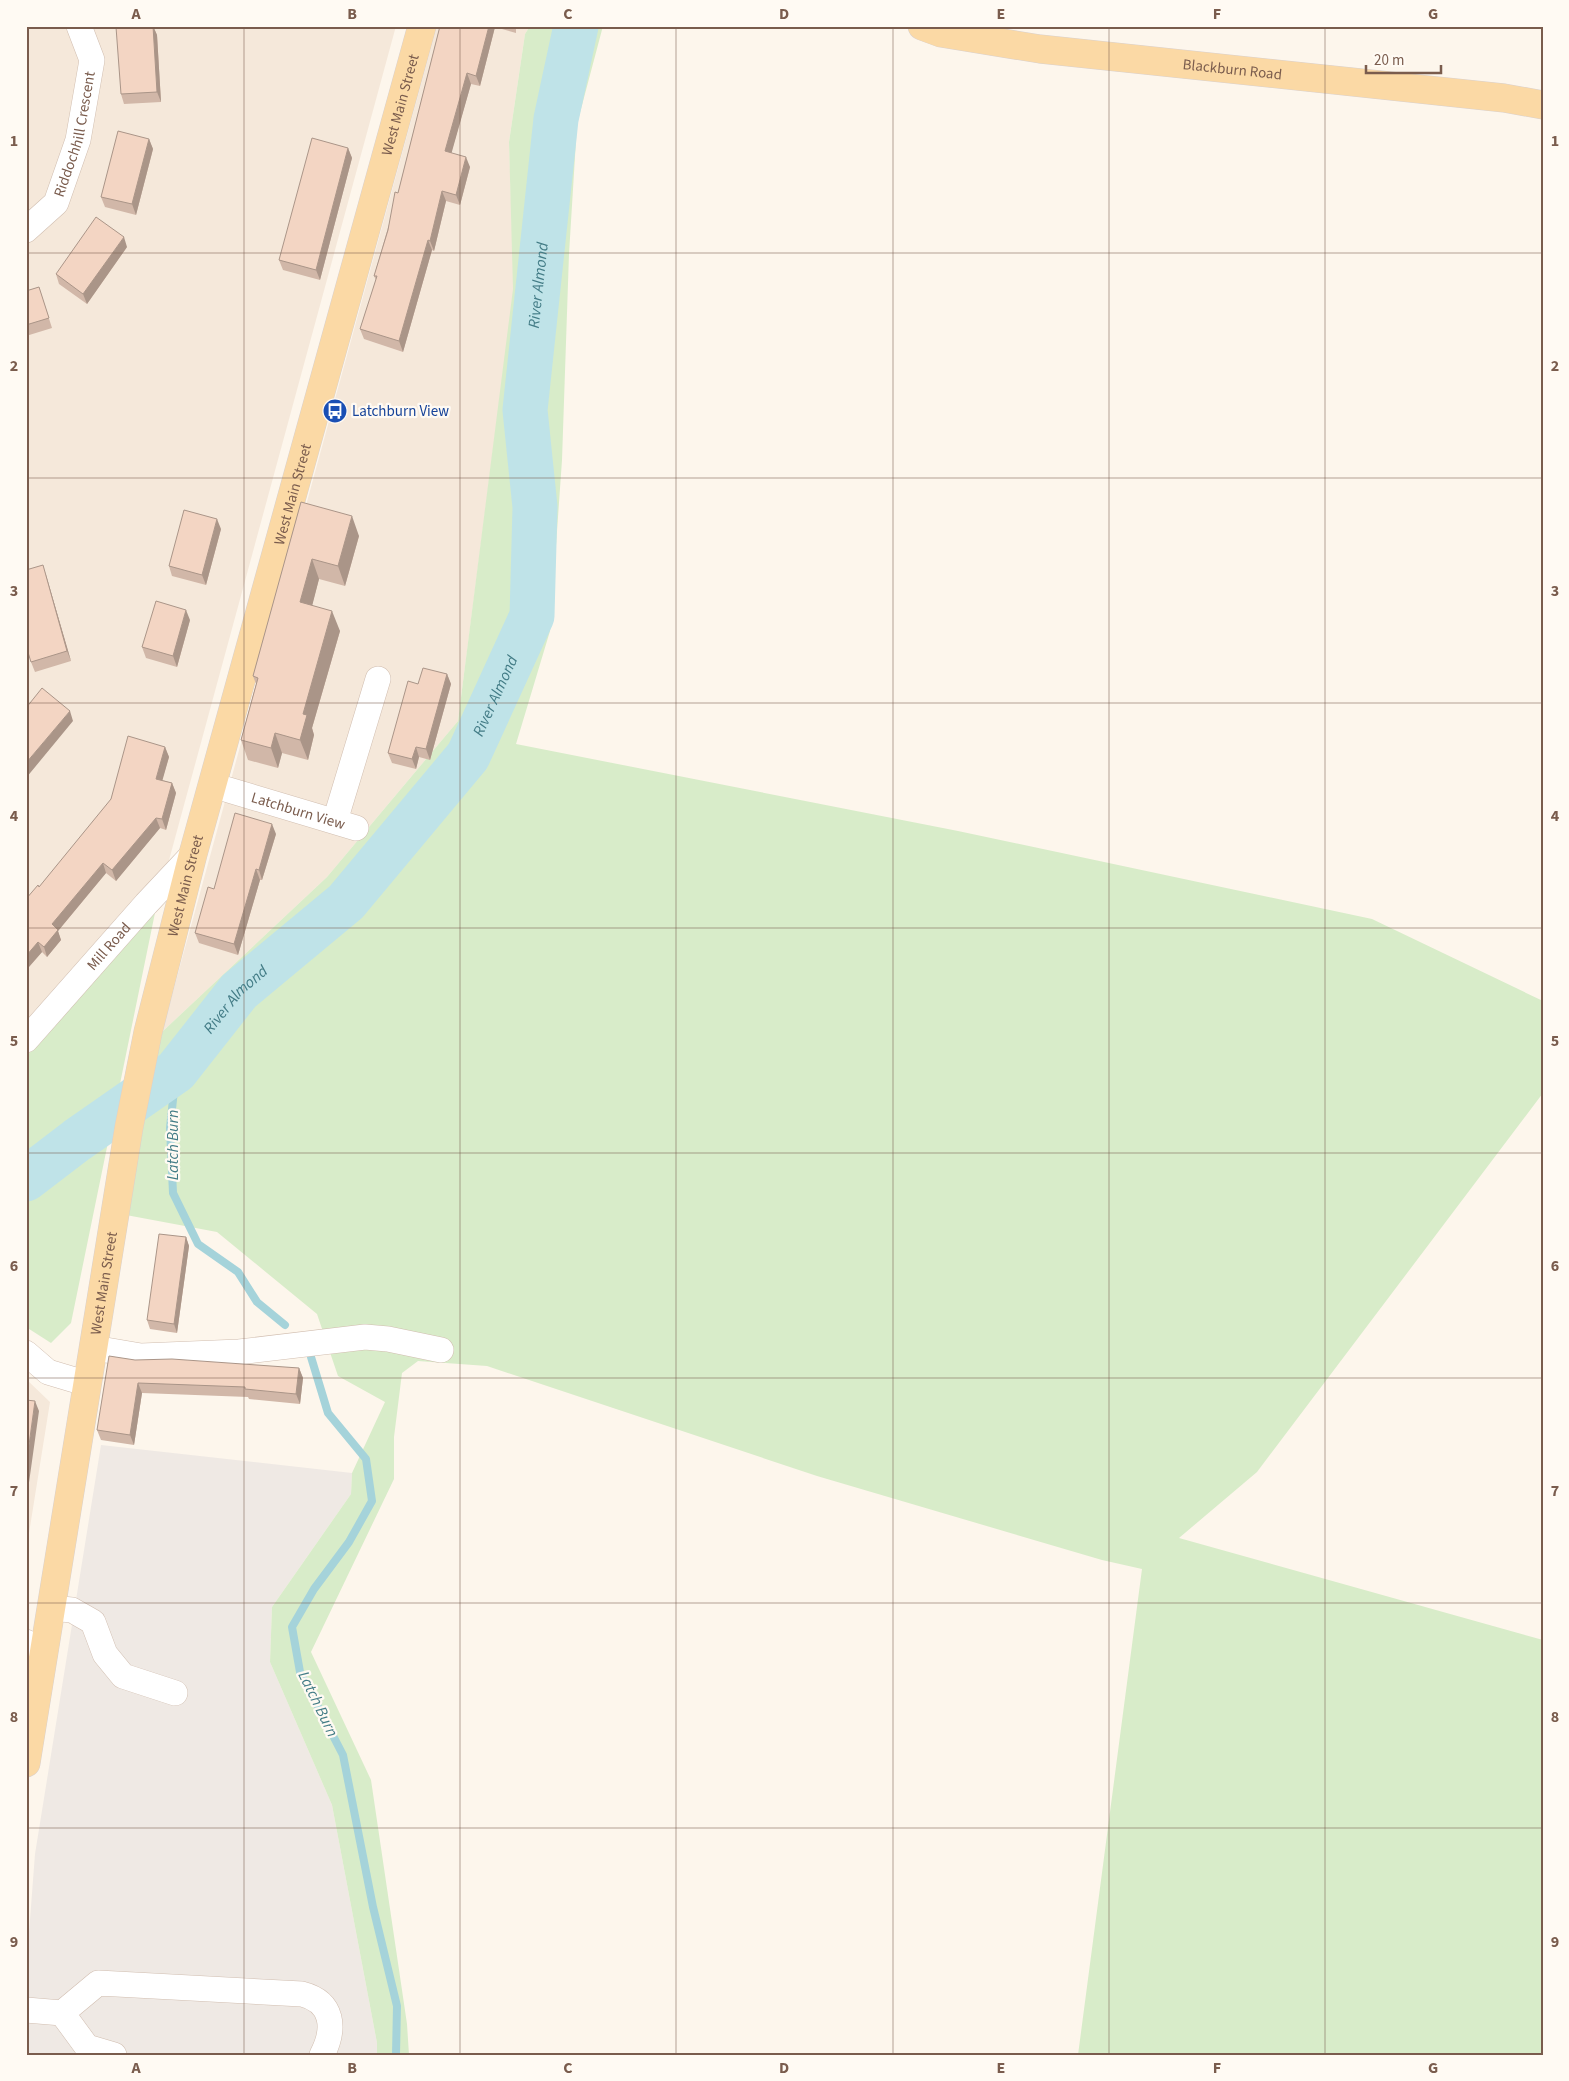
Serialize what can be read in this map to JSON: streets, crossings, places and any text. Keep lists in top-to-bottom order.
{
  "streets": {
    "main road": ["Blackburn Road", "West Main Street"],
    "street": ["Riddochhill Crescent", "Latchburn View", "Mill Road"]
  },
  "crossings": [
    ["West Main Street", "Latchburn View"],
    ["West Main Street", "Mill Road"]
  ],
  "water": ["River Almond", "Latch Burn"],
  "places": {
    "bus stop": ["Latchburn View"]
  },
  "scale_bar": "20 m",
  "grid": {
    "columns": [
      "A",
      "B",
      "C",
      "D",
      "E",
      "F",
      "G"
    ],
    "rows": [
      "1",
      "2",
      "3",
      "4",
      "5",
      "6",
      "7",
      "8",
      "9"
    ]
  }
}
